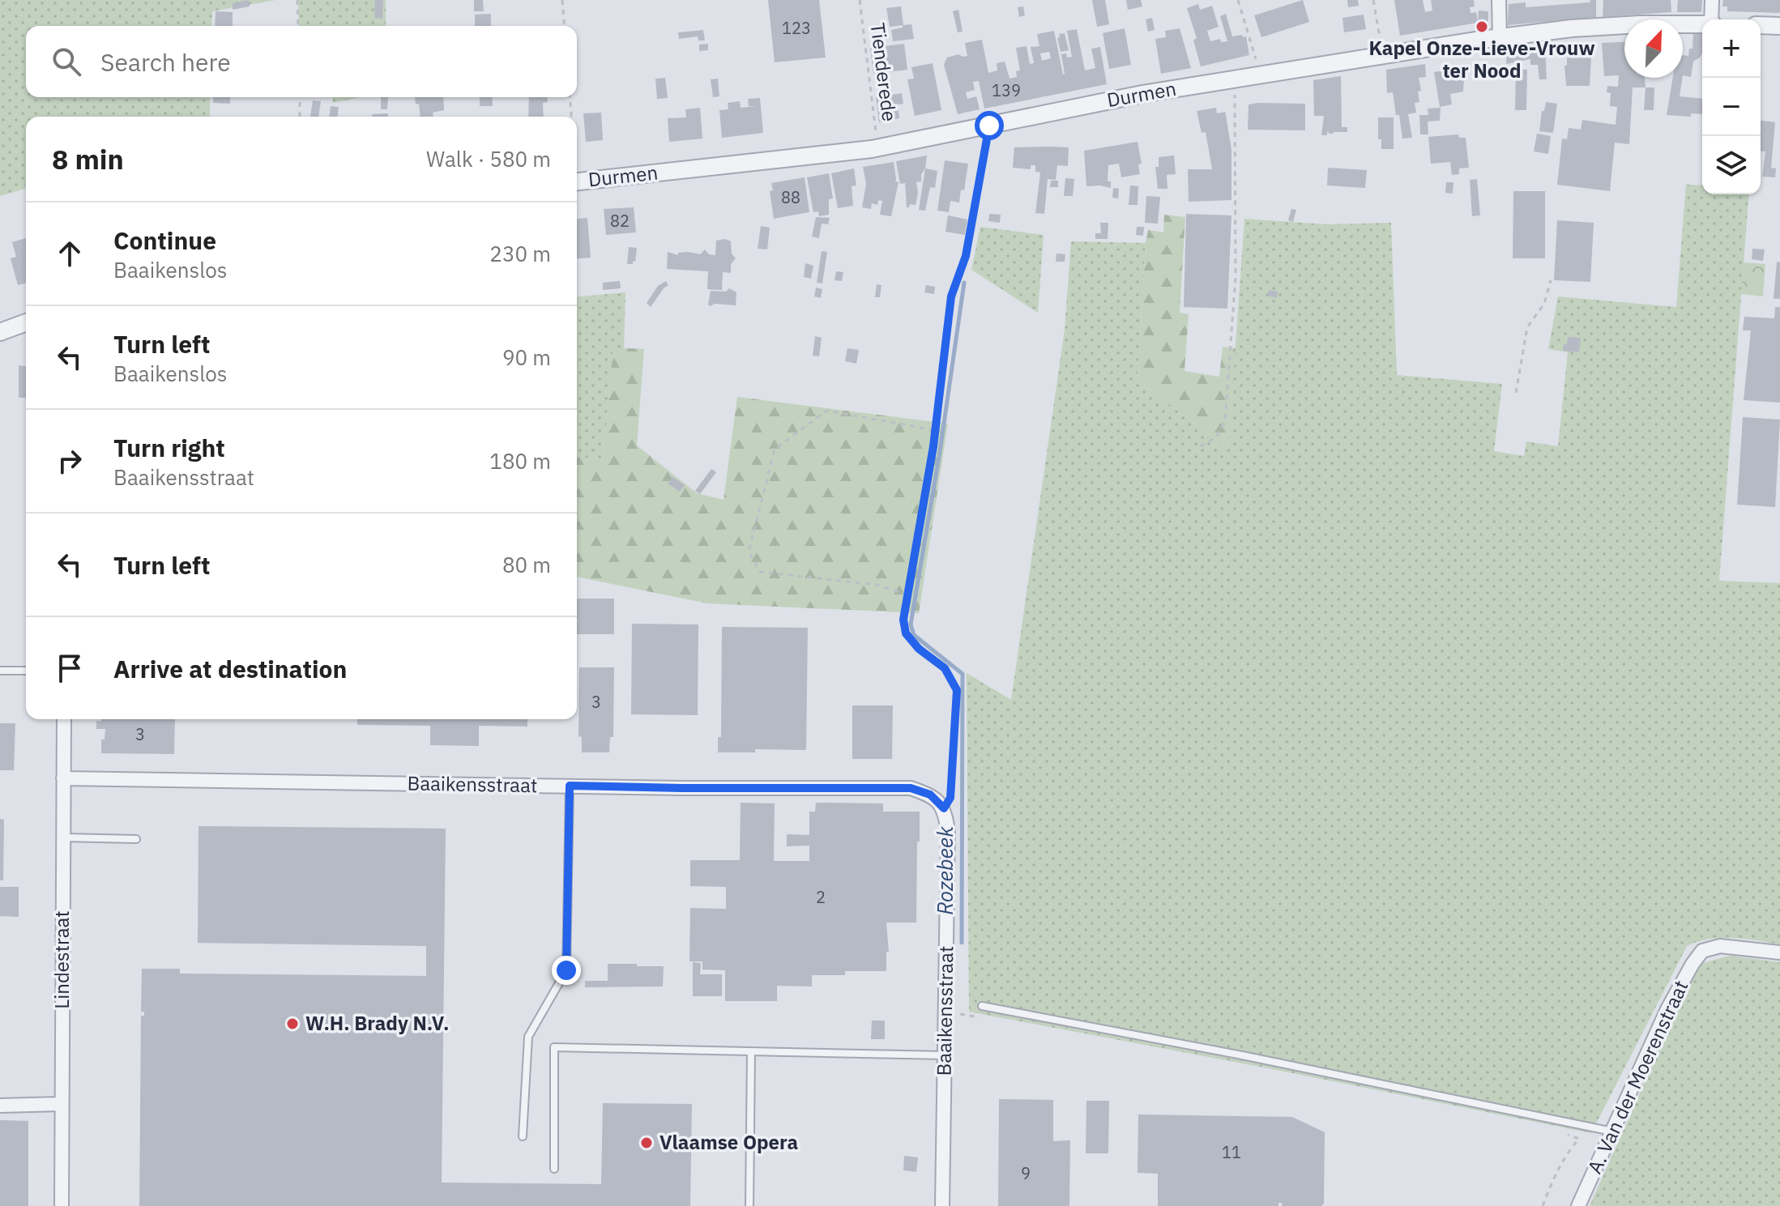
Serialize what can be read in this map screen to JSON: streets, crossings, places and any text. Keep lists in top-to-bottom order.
{
  "streets": {
    "street": [
      "Durmen",
      "Baaikensstraat",
      "Lindestraat",
      "A. Van der Moerenstraat"
    ],
    "path": ["Tienderede"]
  },
  "crossings": [
    ["Tienderede", "Durmen"],
    ["Baaikensstraat", "Lindestraat"]
  ],
  "water": ["Rozebeek"],
  "places": ["Kapel Onze-Lieve-Vrouw ter Nood", "W.H. Brady N.V.", "Vlaamse Opera"],
  "house_numbers": [
    "123",
    "139",
    "88",
    "82",
    "3",
    "3",
    "2",
    "11",
    "9"
  ],
  "north": "top right",
  "page": {
    "map_buttons": ["+", "−"],
    "search": "Search here",
    "heading": ["8 min", "Walk · 580 m"],
    "list": [
      ["Continue", "Baaikenslos", "230 m"],
      ["Turn left", "Baaikenslos", "90 m"],
      ["Turn right", "Baaikensstraat", "180 m"],
      ["Turn left", "80 m"],
      "Arrive at destination"
    ]
  }
}
